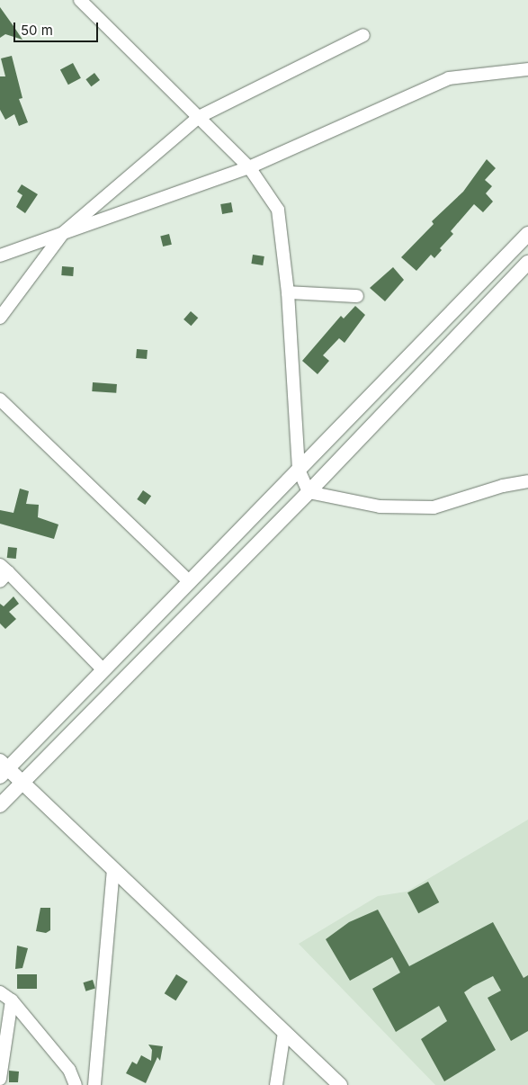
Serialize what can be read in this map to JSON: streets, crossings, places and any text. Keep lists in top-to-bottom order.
{
  "scale_bar": "50 m"
}
